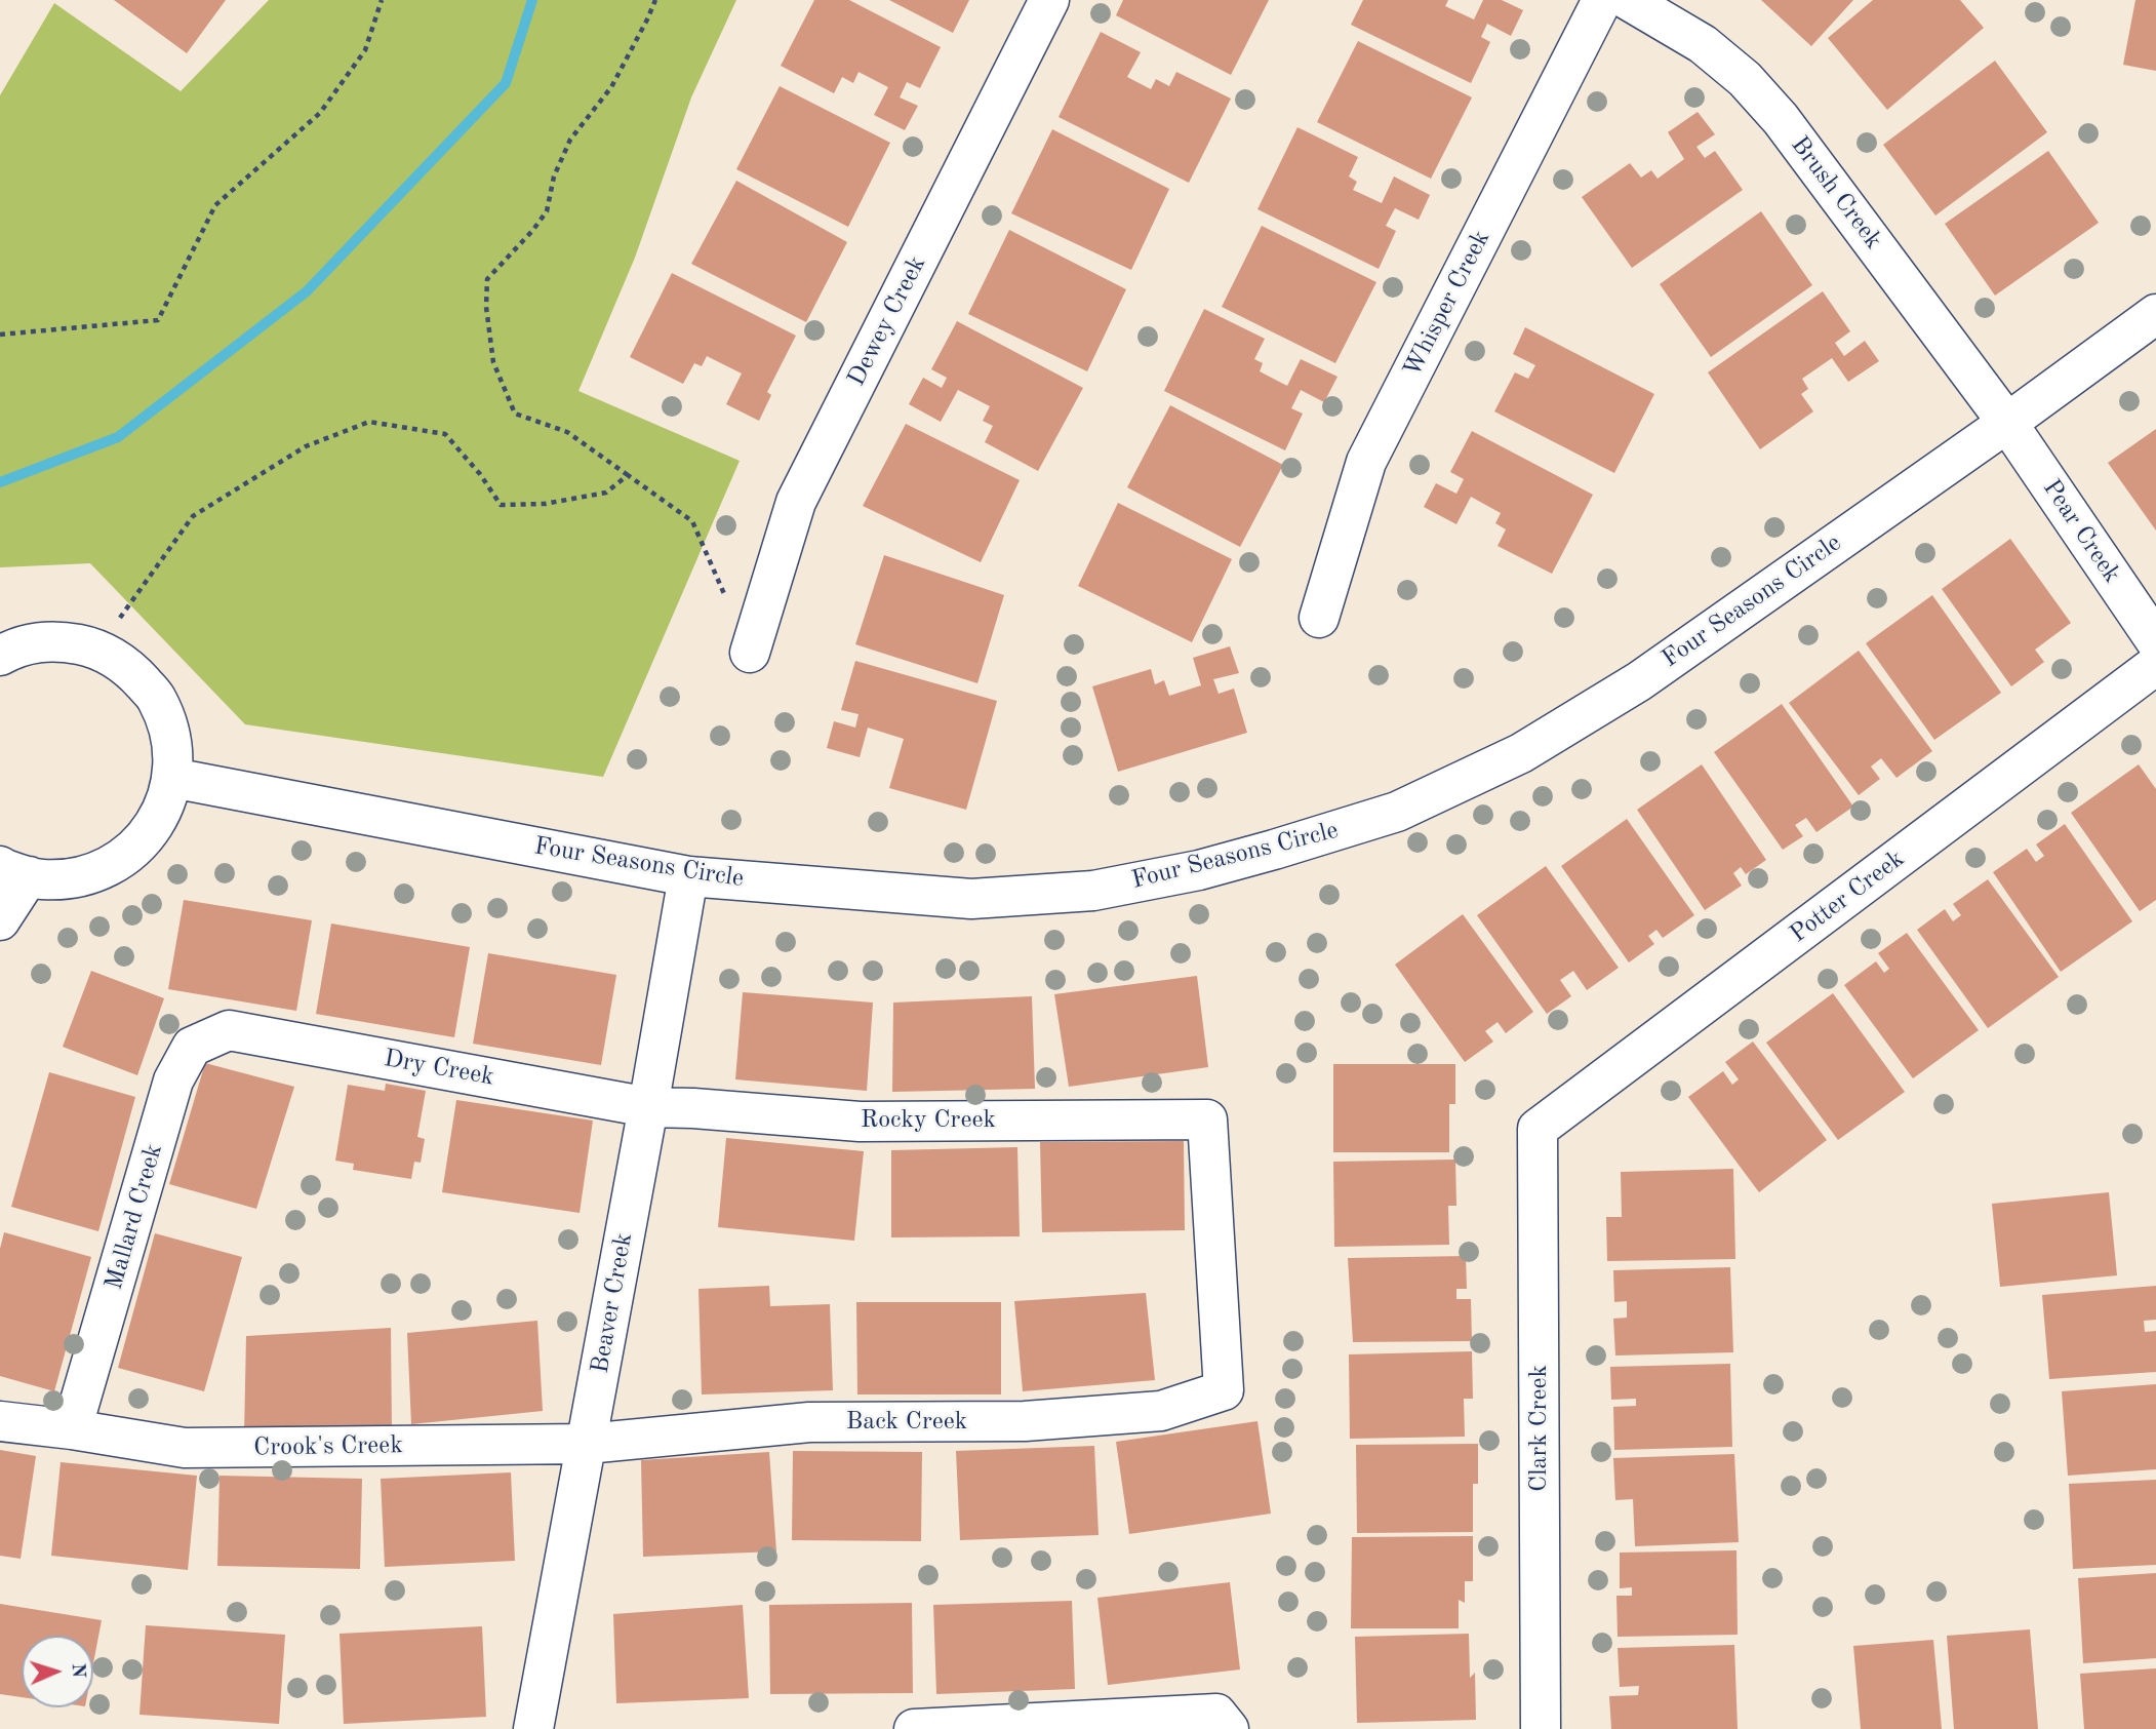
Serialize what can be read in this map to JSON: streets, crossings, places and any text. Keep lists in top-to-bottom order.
{
  "streets": {
    "street": [
      "Brush Creek",
      "Whisper Creek",
      "Dewey Creek",
      "Pear Creek",
      "Four Seasons Circle",
      "Potter Creek",
      "Dry Creek",
      "Rocky Creek",
      "Mallard Creek",
      "Beaver Creek",
      "Back Creek",
      "Clark Creek",
      "Crook's Creek"
    ]
  },
  "crossings": [
    ["Brush Creek", "Pear Creek"],
    ["Brush Creek", "Four Seasons Circle"],
    ["Pear Creek", "Four Seasons Circle"],
    ["Four Seasons Circle", "Beaver Creek"],
    ["Potter Creek", "Clark Creek"],
    ["Dry Creek", "Rocky Creek"],
    ["Dry Creek", "Mallard Creek"],
    ["Dry Creek", "Beaver Creek"],
    ["Rocky Creek", "Beaver Creek"],
    ["Rocky Creek", "Back Creek"],
    ["Mallard Creek", "Crook's Creek"],
    ["Beaver Creek", "Back Creek"],
    ["Beaver Creek", "Crook's Creek"],
    ["Back Creek", "Crook's Creek"]
  ],
  "north": "right"
}
